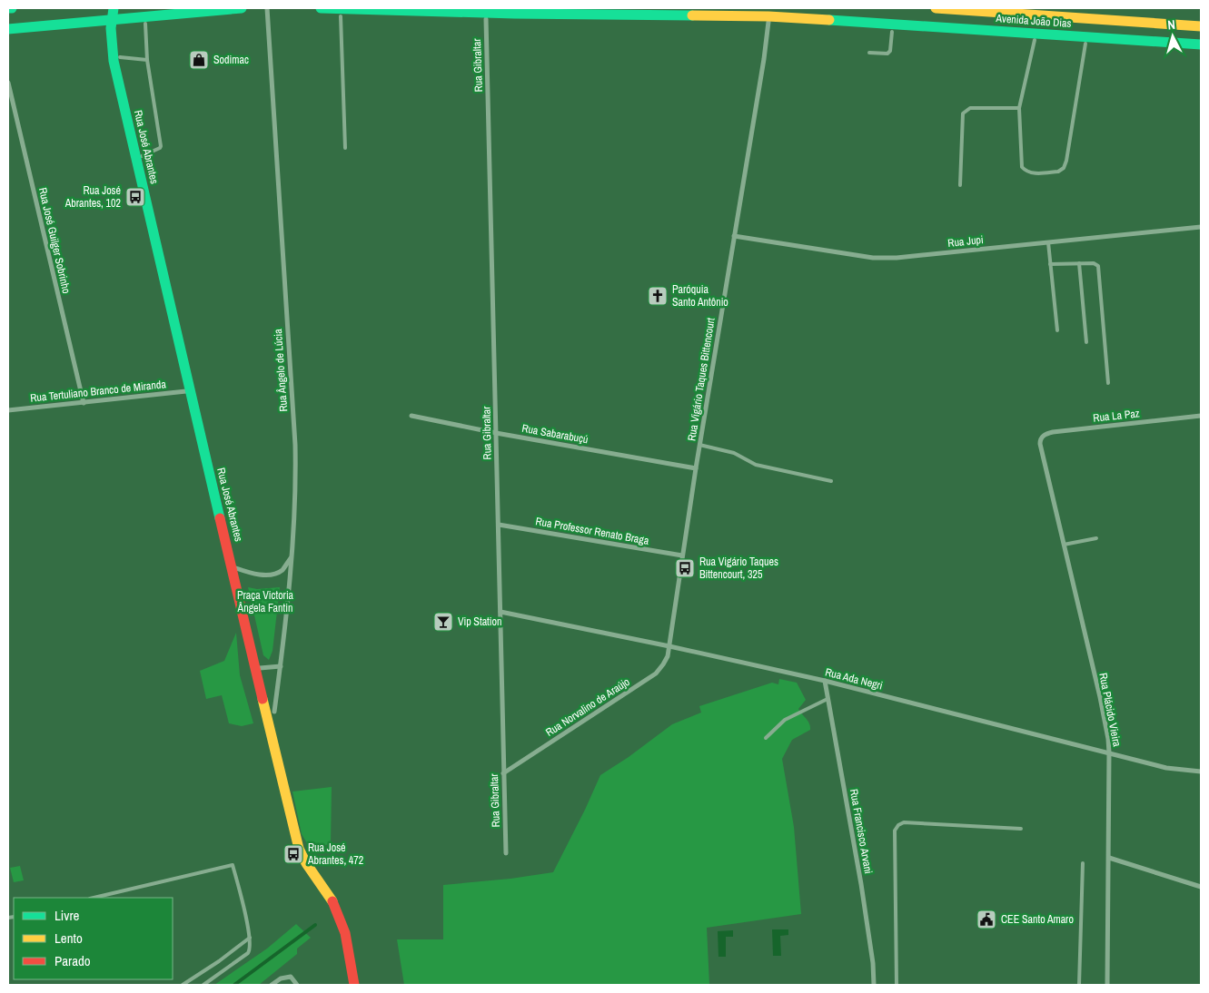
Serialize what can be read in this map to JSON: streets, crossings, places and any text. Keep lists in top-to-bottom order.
{
  "streets": {
    "main road": ["Avenida João Dias", "Rua José Abrantes"],
    "street": [
      "Rua Gibraltar",
      "Rua José Guilger Sobrinho",
      "Rua Jupi",
      "Rua Ângelo de Lúcia",
      "Rua Vigário Taques Bittencourt",
      "Rua Tertuliano Branco de Miranda",
      "Rua La Paz",
      "Rua Sabarabuçú",
      "Rua Professor Renato Braga",
      "Rua Ada Negri",
      "Rua Norvalino de Araújo",
      "Rua Plácido Vieira",
      "Rua Francisco Arvani"
    ]
  },
  "crossings": [
    ["Avenida João Dias", "Rua Gibraltar"],
    ["Avenida João Dias", "Rua Vigário Taques Bittencourt"],
    ["Rua Gibraltar", "Rua Sabarabuçú"],
    ["Rua Gibraltar", "Rua Professor Renato Braga"],
    ["Rua Gibraltar", "Rua Ada Negri"],
    ["Rua Gibraltar", "Rua Norvalino de Araújo"],
    ["Rua José Abrantes", "Rua Ângelo de Lúcia"],
    ["Rua José Abrantes", "Rua Tertuliano Branco de Miranda"],
    ["Rua José Guilger Sobrinho", "Rua Tertuliano Branco de Miranda"],
    ["Rua Jupi", "Rua Vigário Taques Bittencourt"],
    ["Rua Vigário Taques Bittencourt", "Rua Sabarabuçú"],
    ["Rua Vigário Taques Bittencourt", "Rua Professor Renato Braga"],
    ["Rua Vigário Taques Bittencourt", "Rua Ada Negri"],
    ["Rua Vigário Taques Bittencourt", "Rua Norvalino de Araújo"],
    ["Rua La Paz", "Rua Plácido Vieira"],
    ["Rua Ada Negri", "Rua Norvalino de Araújo"],
    ["Rua Ada Negri", "Rua Plácido Vieira"],
    ["Rua Ada Negri", "Rua Francisco Arvani"]
  ],
  "parks": ["Praça Victoria Ângela Fantin"],
  "places": {
    "shop": ["Sodimac"],
    "bus stop": ["Rua José Abrantes, 102", "Rua Vigário Taques Bittencourt, 325", "Rua José Abrantes, 472"],
    "church": ["Paróquia Santo Antônio"],
    "bar": ["Vip Station"],
    "public building": ["CEE Santo Amaro"]
  },
  "legend": ["Livre", "Lento", "Parado"],
  "north": "top"
}
